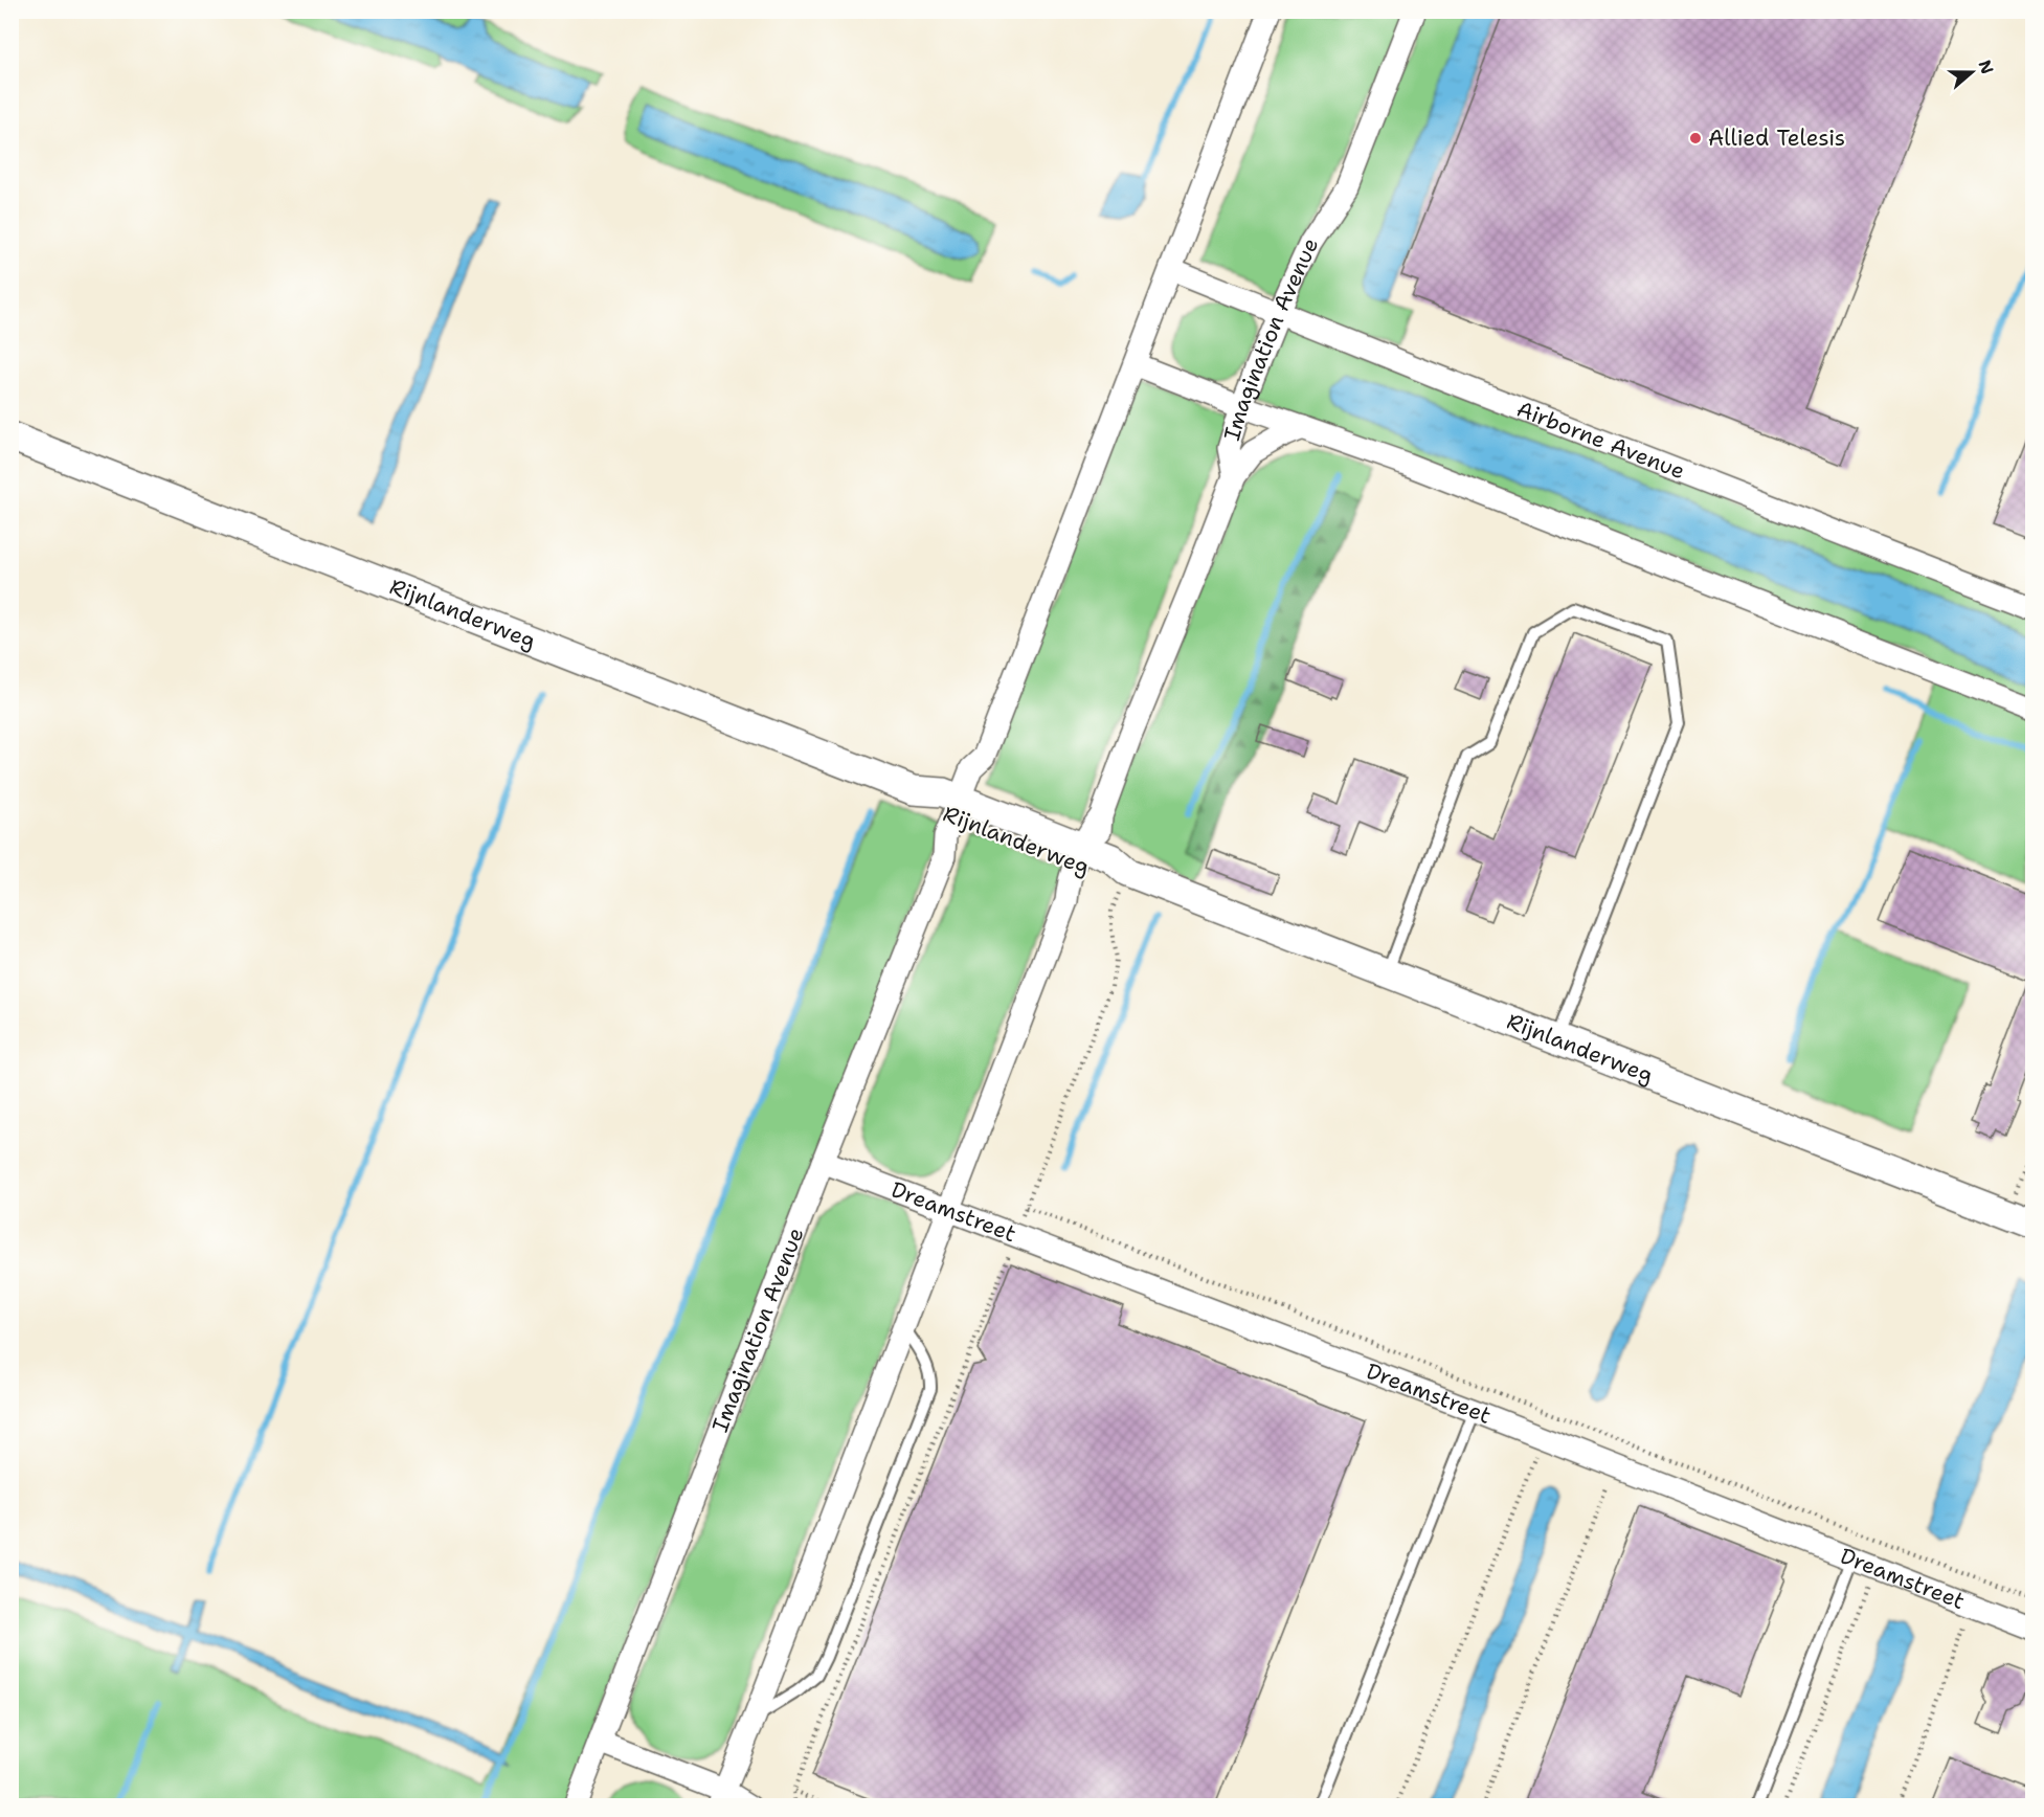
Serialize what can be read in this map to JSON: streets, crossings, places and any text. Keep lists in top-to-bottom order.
{
  "streets": {
    "street": [
      "Imagination Avenue",
      "Airborne Avenue",
      "Rijnlanderweg",
      "Dreamstreet"
    ]
  },
  "crossings": [
    ["Imagination Avenue", "Airborne Avenue"],
    ["Imagination Avenue", "Rijnlanderweg"],
    ["Imagination Avenue", "Dreamstreet"]
  ],
  "places": ["Allied Telesis"],
  "north": "right"
}
